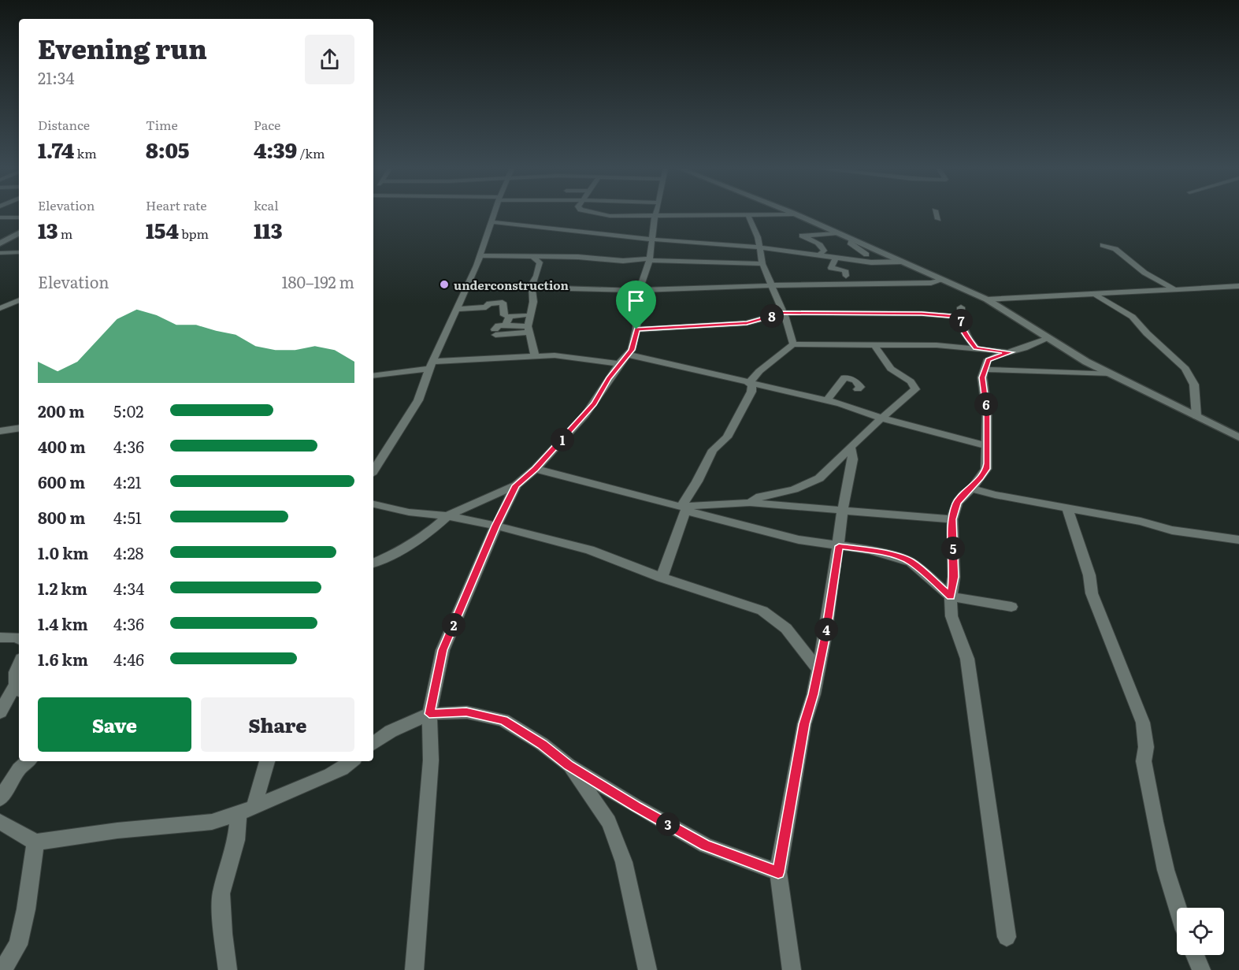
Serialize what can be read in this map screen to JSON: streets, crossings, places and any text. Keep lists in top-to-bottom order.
{
  "places": ["underconstruction"],
  "page": {
    "heading": ["Evening run", "21:34"],
    "stats": [
      ["Distance", "1.74 km"],
      ["Time", "8:05"],
      ["Pace", "4:39 /km"],
      ["Elevation", "13 m"],
      ["Heart rate", "154 bpm"],
      ["kcal", "113"]
    ],
    "chart": ["Elevation", "180–192 m"],
    "pins": [
      "8",
      "7",
      "6",
      "1",
      "5",
      "2",
      "4",
      "3"
    ],
    "list": [
      {
        "name": "200 m",
        "note": "5:02"
      },
      {
        "name": "400 m",
        "note": "4:36"
      },
      {
        "name": "600 m",
        "note": "4:21"
      },
      {
        "name": "800 m",
        "note": "4:51"
      },
      {
        "name": "1.0 km",
        "note": "4:28"
      },
      {
        "name": "1.2 km",
        "note": "4:34"
      },
      {
        "name": "1.4 km",
        "note": "4:36"
      },
      {
        "name": "1.6 km",
        "note": "4:46"
      }
    ],
    "buttons": ["Save", "Share"]
  }
}
